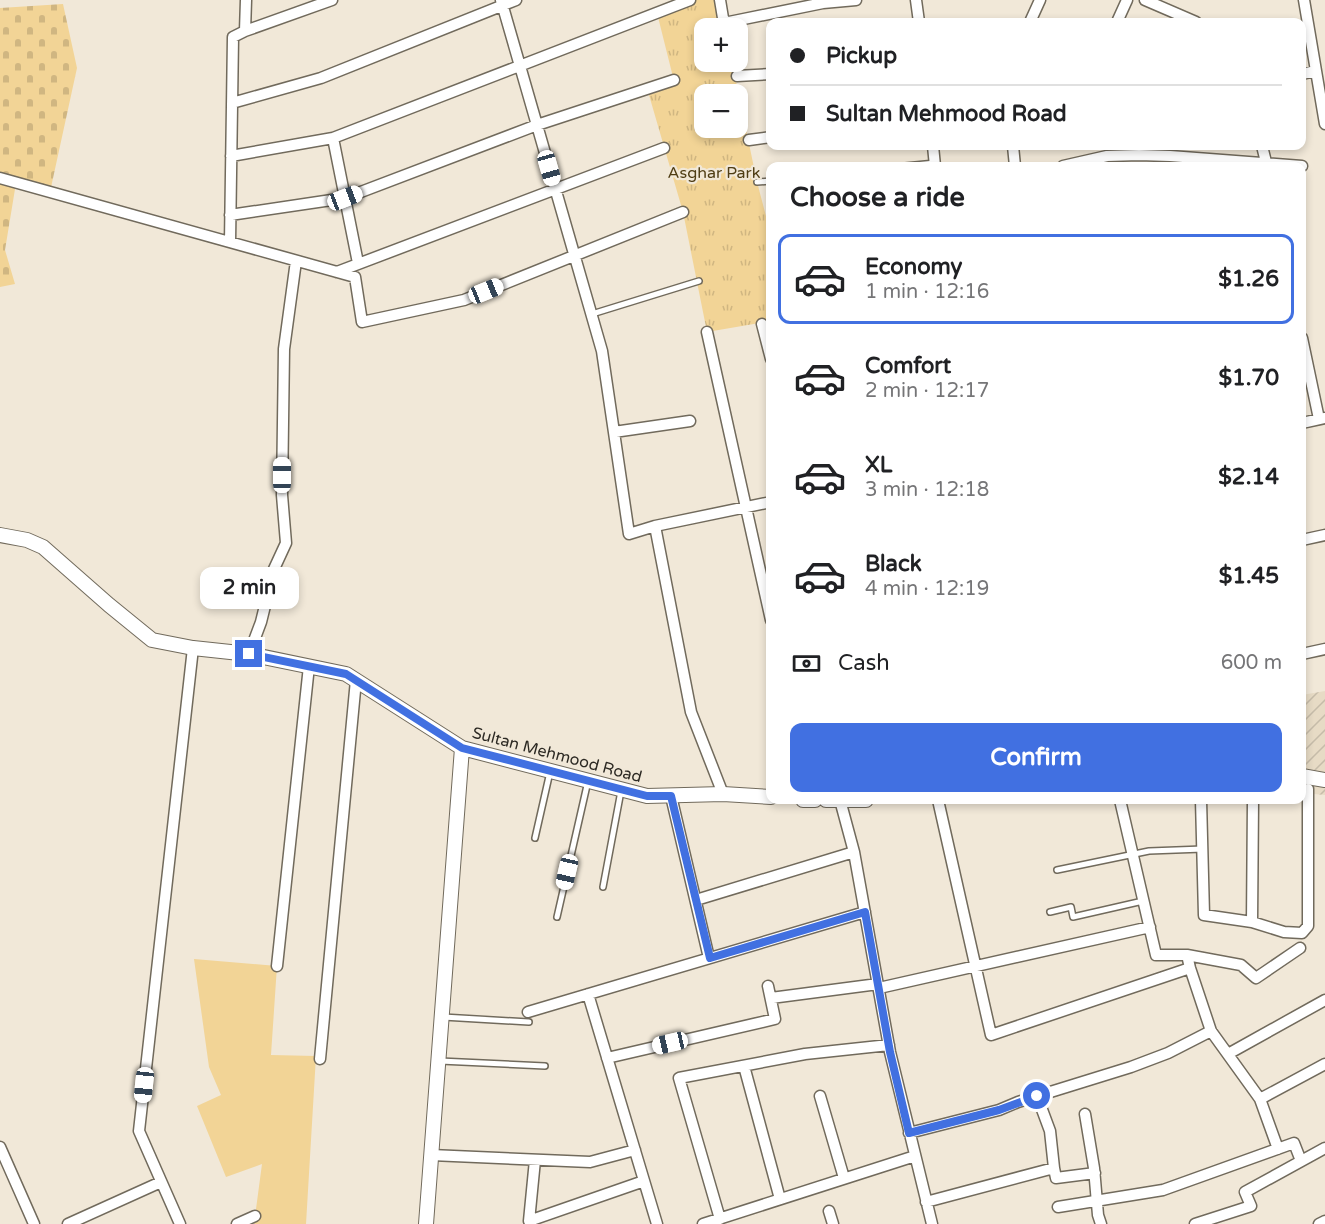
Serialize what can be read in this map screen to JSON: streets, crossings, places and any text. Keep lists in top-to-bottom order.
{
  "streets": {
    "street": ["Sultan Mehmood Road"]
  },
  "parks": ["Asghar Park"],
  "page": {
    "map_buttons": ["+", "−"],
    "banner": ["Pickup", "Sultan Mehmood Road"],
    "heading": "Choose a ride",
    "list": [
      {
        "name": "Economy",
        "note": "1 min · 12:16",
        "value": "$1.26"
      },
      {
        "name": "Comfort",
        "note": "2 min · 12:17",
        "value": "$1.70"
      },
      {
        "name": "XL",
        "note": "3 min · 12:18",
        "value": "$2.14"
      },
      {
        "name": "Black",
        "note": "4 min · 12:19",
        "value": "$1.45"
      }
    ],
    "bubble": "2 min",
    "pay": ["Cash", "600 m"],
    "buttons": "Confirm"
  }
}
